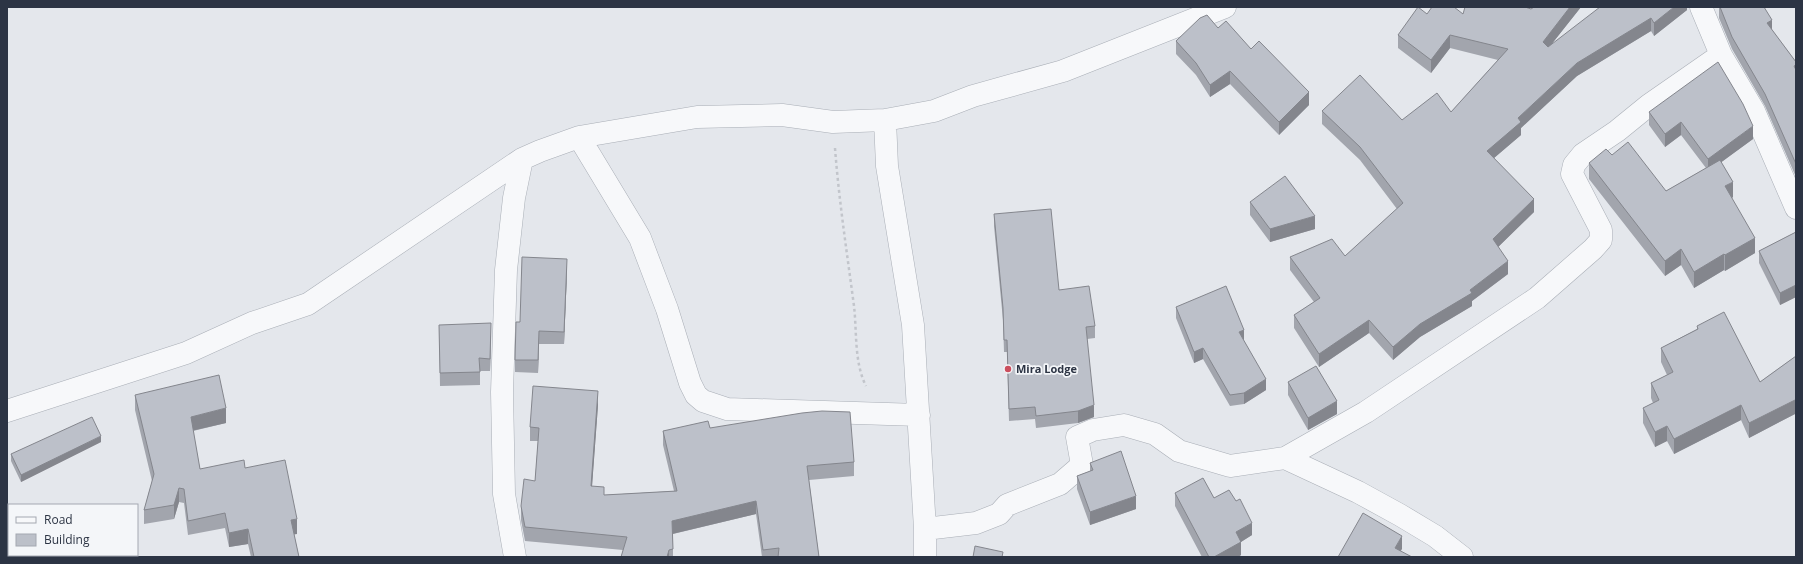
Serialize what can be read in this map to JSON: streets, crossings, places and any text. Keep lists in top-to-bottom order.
{
  "places": ["Mira Lodge"],
  "legend": ["Road", "Building"]
}
